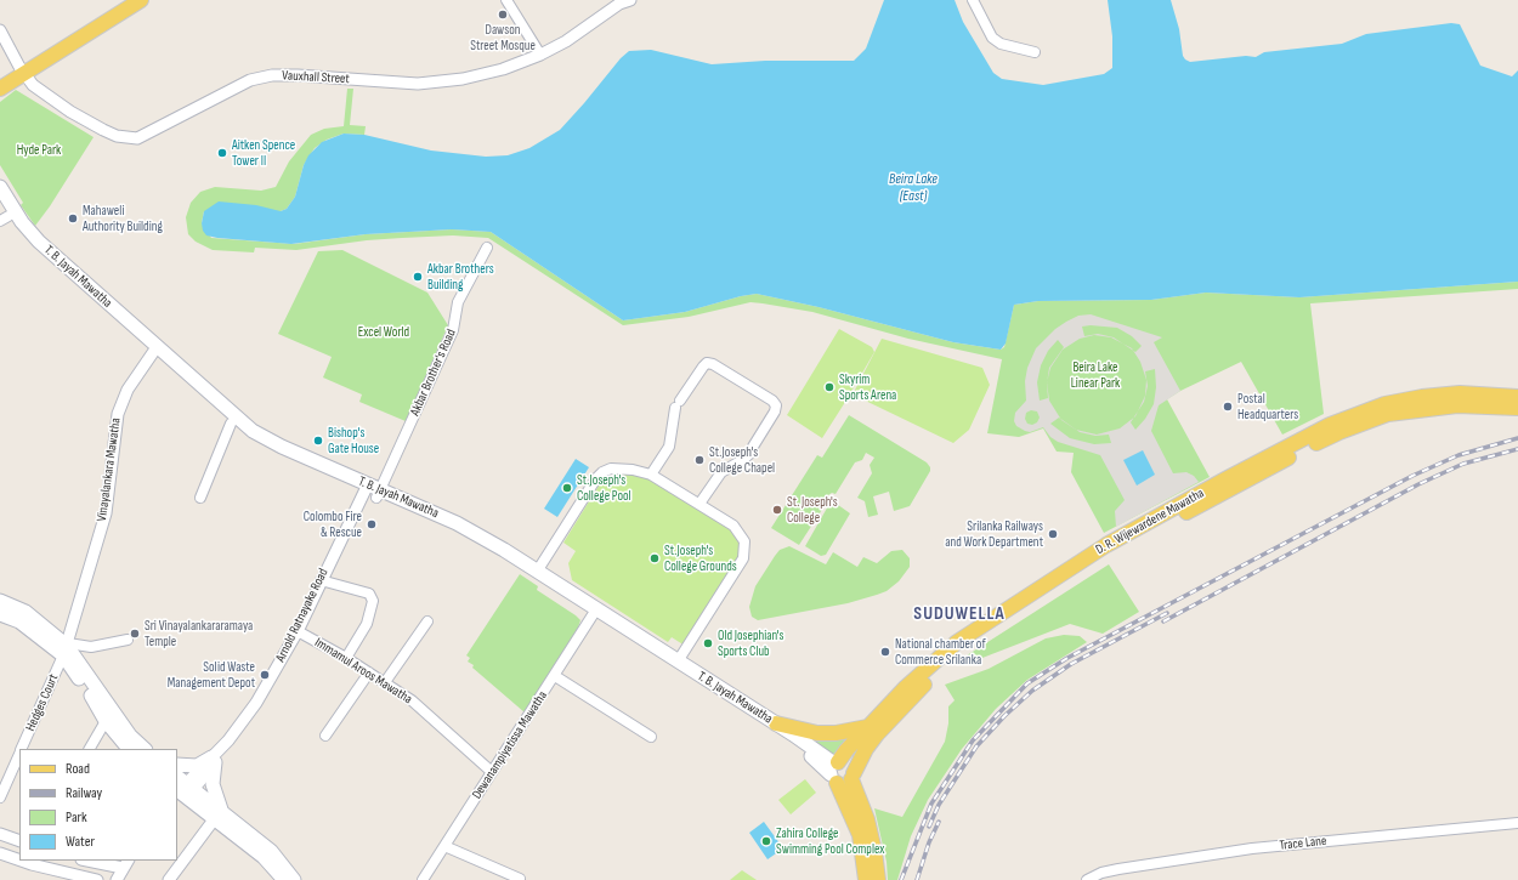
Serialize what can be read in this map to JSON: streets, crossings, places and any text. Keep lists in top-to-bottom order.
{
  "streets": {
    "main road": ["T. B. Jayah Mawatha", "D. R. Wijewardene Mawatha"],
    "street": [
      "Vauxhall Street",
      "Akbar Brother's Road",
      "Vinayalankara Mawatha",
      "Arnold Ratnayake Road",
      "Immamul Aroos Mawatha",
      "Hedges Court",
      "Dewanampiyatissa Mawatha",
      "Trace Lane"
    ]
  },
  "crossings": [
    ["T. B. Jayah Mawatha", "Akbar Brother's Road"],
    ["T. B. Jayah Mawatha", "Vinayalankara Mawatha"],
    ["T. B. Jayah Mawatha", "D. R. Wijewardene Mawatha"],
    ["T. B. Jayah Mawatha", "Arnold Ratnayake Road"],
    ["T. B. Jayah Mawatha", "Dewanampiyatissa Mawatha"],
    ["Vinayalankara Mawatha", "Hedges Court"],
    ["Arnold Ratnayake Road", "Immamul Aroos Mawatha"],
    ["Immamul Aroos Mawatha", "Dewanampiyatissa Mawatha"]
  ],
  "districts": ["SUDUWELLA"],
  "water": ["Beira Lake (East)"],
  "parks": ["Hyde Park", "Excel World", "Beira Lake Linear Park"],
  "places": [
    "Dawson Street Mosque",
    "Aitken Spence Tower II",
    "Mahaweli Authority Building",
    "Akbar Brothers Building",
    "Skyrim Sports Arena",
    "Postal Headquarters",
    "Bishop's Gate House",
    "St.Joseph's College Chapel",
    "St.Joseph's College Pool",
    "St. Joseph's College",
    "Colombo Fire & Rescue",
    "Srilanka Railways and Work Department",
    "St.Joseph's College Grounds",
    "Sri Vinayalankararamaya Temple",
    "Old Josephian's Sports Club",
    "National chamber of Commerce Srilanka",
    "Solid Waste Management Depot",
    "Zahira College Swimming Pool Complex"
  ],
  "legend": [
    "Road",
    "Railway",
    "Park",
    "Water"
  ]
}
